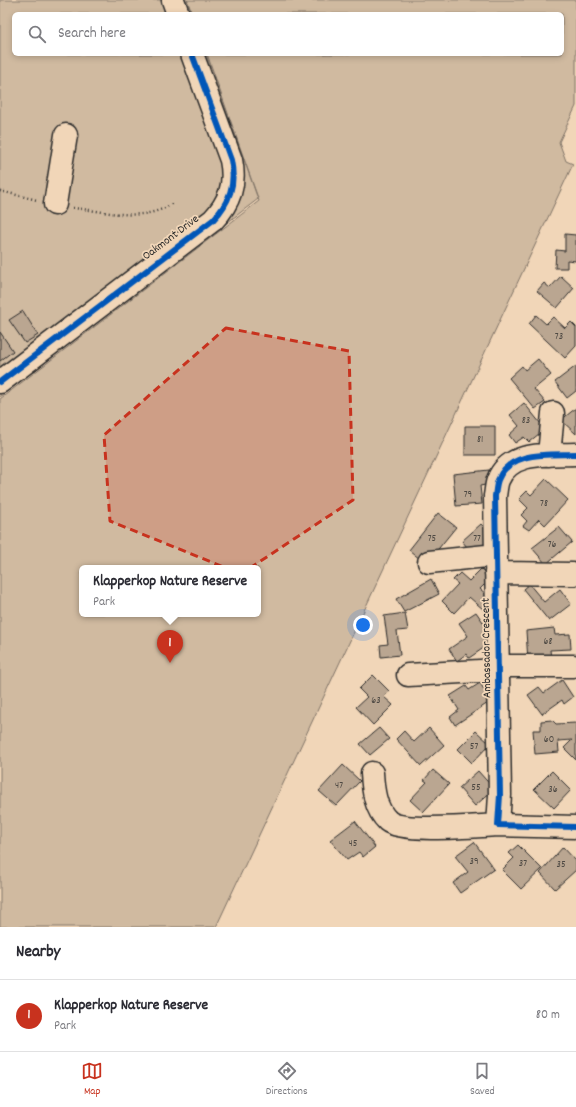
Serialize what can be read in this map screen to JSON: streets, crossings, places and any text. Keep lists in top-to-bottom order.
{
  "streets": {
    "street": ["Oakmont Drive", "Ambassador Crescent"]
  },
  "house_numbers": [
    "73",
    "83",
    "81",
    "79",
    "78",
    "75",
    "77",
    "76",
    "68",
    "63",
    "60",
    "57",
    "47",
    "55",
    "36",
    "45",
    "39",
    "37",
    "35"
  ],
  "page": {
    "search": "Search here",
    "popup": ["Klapperkop Nature Reserve", "Park"],
    "pins": "1",
    "heading": "Nearby",
    "list": [
      {
        "mark": "1",
        "name": "Klapperkop Nature Reserve",
        "note": "Park",
        "value": "80 m"
      }
    ],
    "nav": ["Map", "Directions", "Saved"]
  }
}
